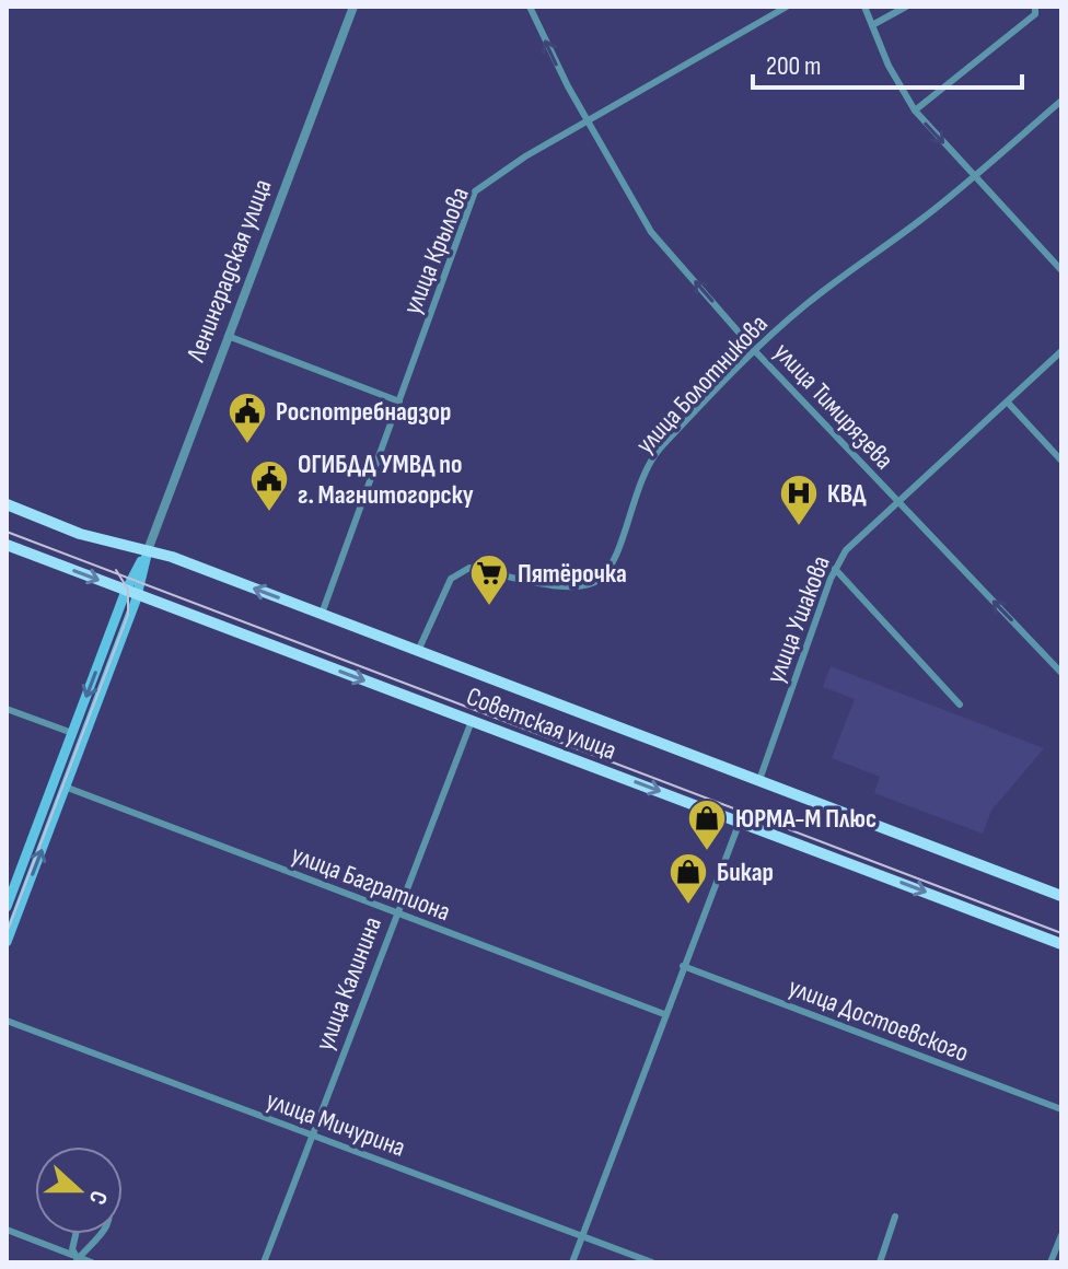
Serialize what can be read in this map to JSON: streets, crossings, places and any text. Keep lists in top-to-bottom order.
{
  "streets": {
    "main road": ["Ленинградская улица", "Советская улица"],
    "street": [
      "улица Крылова",
      "улица Болотникова",
      "улица Тимирязева",
      "улица Ушакова",
      "улица Багратиона",
      "улица Калинина",
      "улица Достоевского",
      "улица Мичурина"
    ]
  },
  "crossings": [
    ["улица Крылова", "улица Тимирязева"],
    ["улица Крылова", "Советская улица"],
    ["Ленинградская улица", "Советская улица"],
    ["Ленинградская улица", "улица Багратиона"],
    ["улица Болотникова", "улица Тимирязева"],
    ["улица Болотникова", "Советская улица"],
    ["улица Тимирязева", "улица Ушакова"],
    ["улица Ушакова", "Советская улица"],
    ["Советская улица", "улица Калинина"],
    ["улица Багратиона", "улица Калинина"],
    ["улица Калинина", "улица Мичурина"]
  ],
  "one_way": ["улица Тимирязева"],
  "places": {
    "public building": ["Роспотребнадзор", "ОГИБДД УМВД по г. Магнитогорску"],
    "hospital": ["КВД"],
    "supermarket": ["Пятёрочка"],
    "shop": ["ЮРМА-М Плюс", "Бикар"]
  },
  "scale_bar": "200 m",
  "north": "right"
}
